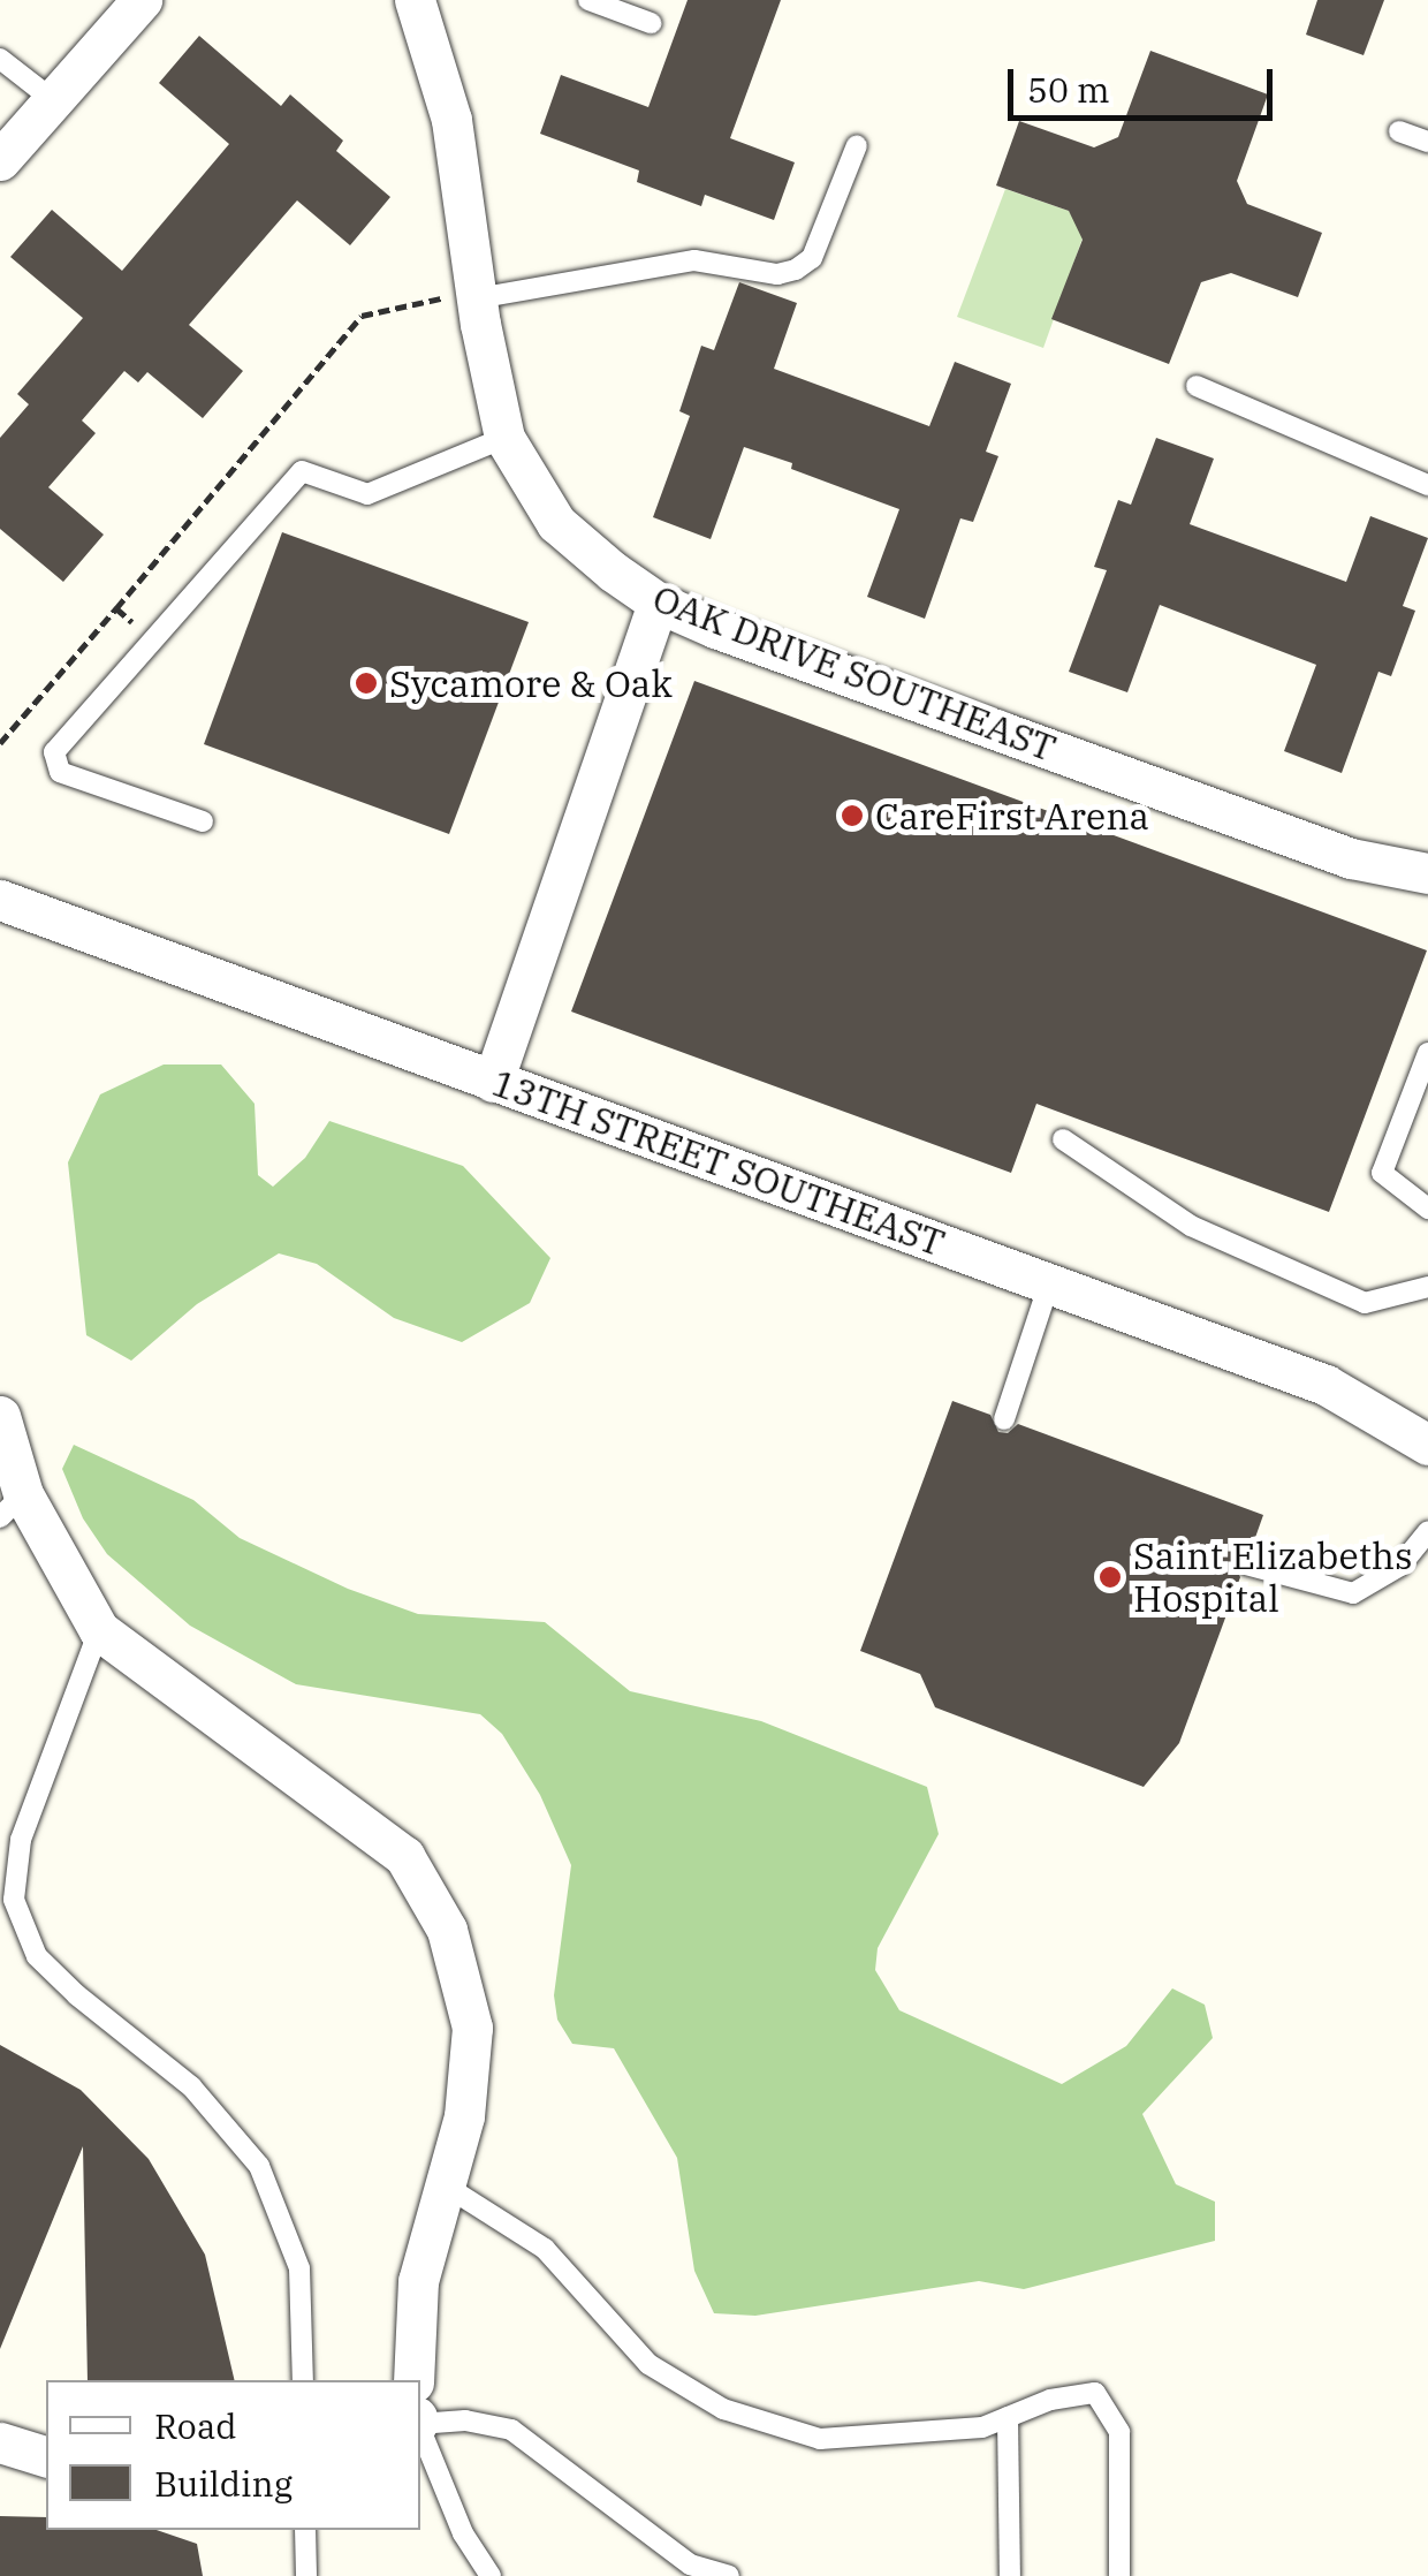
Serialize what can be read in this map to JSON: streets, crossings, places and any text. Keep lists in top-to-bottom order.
{
  "streets": {
    "street": ["OAK DRIVE SOUTHEAST", "13TH STREET SOUTHEAST"]
  },
  "places": ["Sycamore & Oak", "CareFirst Arena", "Saint Elizabeths Hospital"],
  "legend": ["Road", "Building"],
  "scale_bar": "50 m"
}
